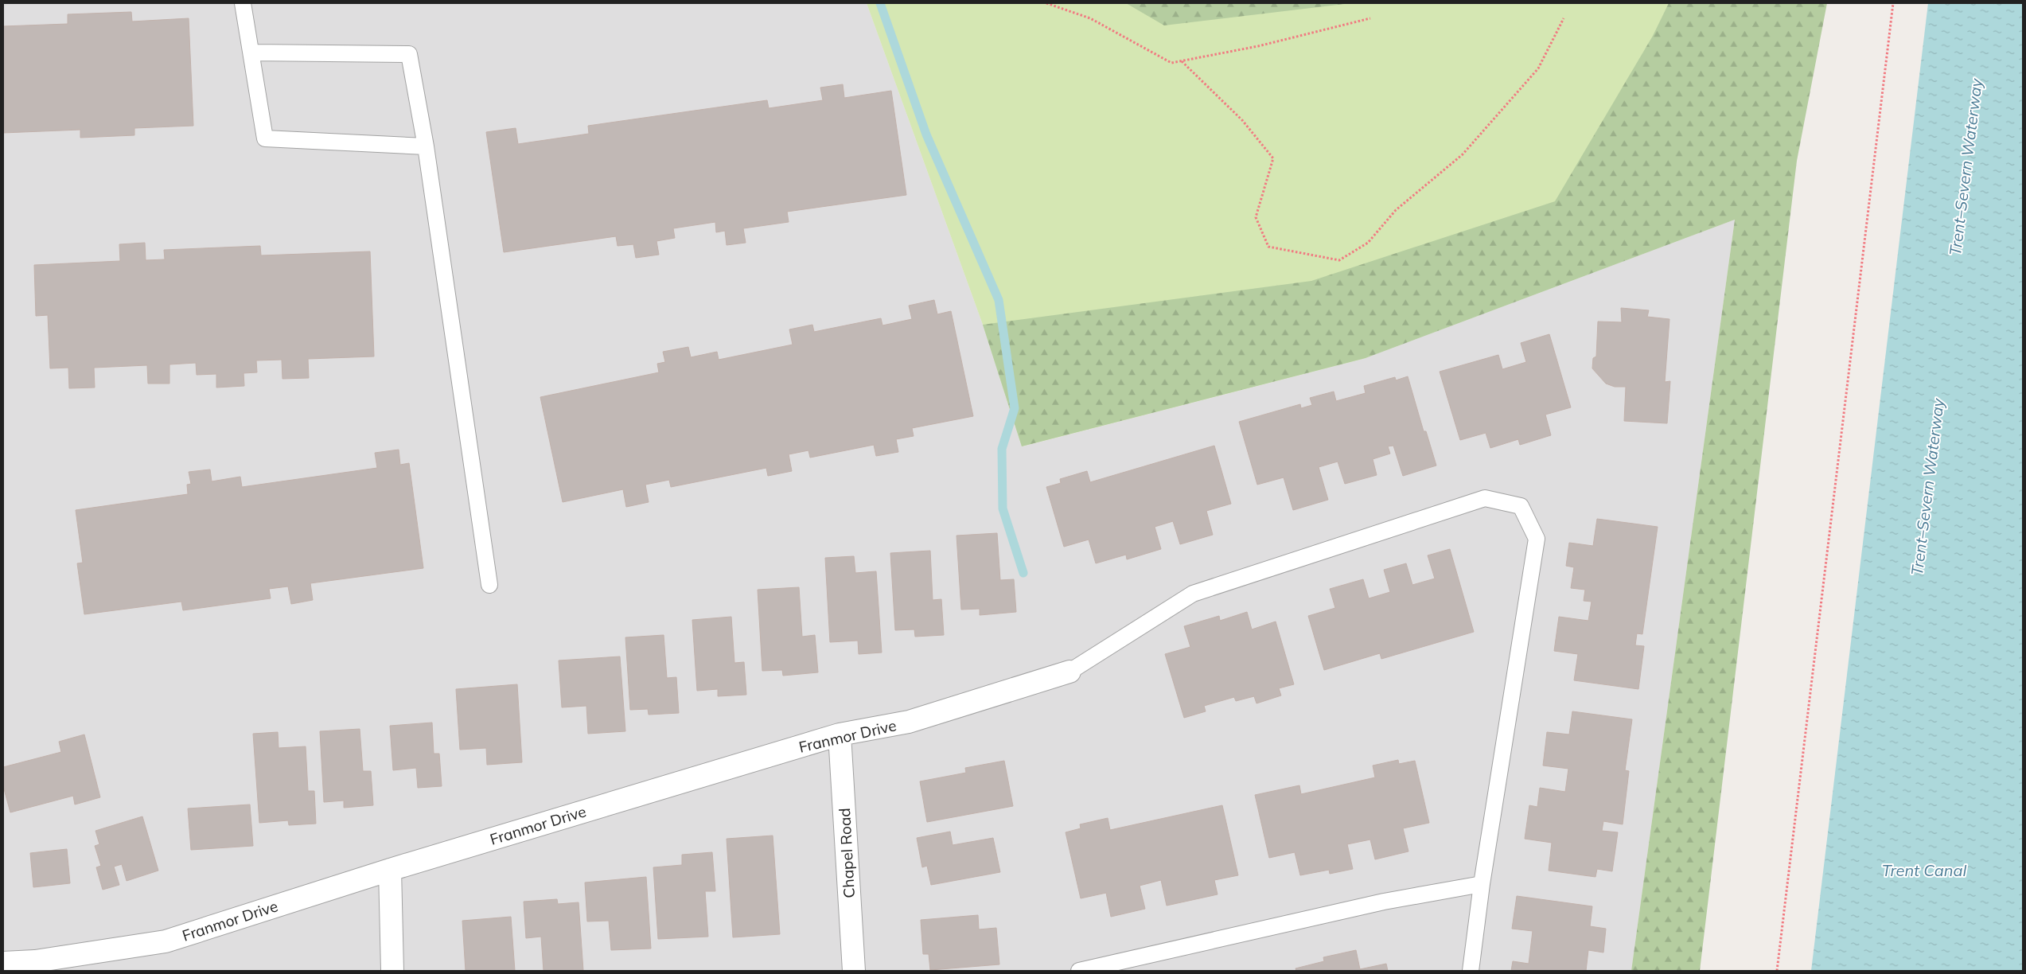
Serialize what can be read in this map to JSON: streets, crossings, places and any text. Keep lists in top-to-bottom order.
{
  "streets": {
    "street": ["Franmor Drive", "Chapel Road"]
  },
  "crossings": [
    ["Franmor Drive", "Chapel Road"]
  ],
  "water": ["Trent–Severn Waterway", "Trent Canal"]
}
